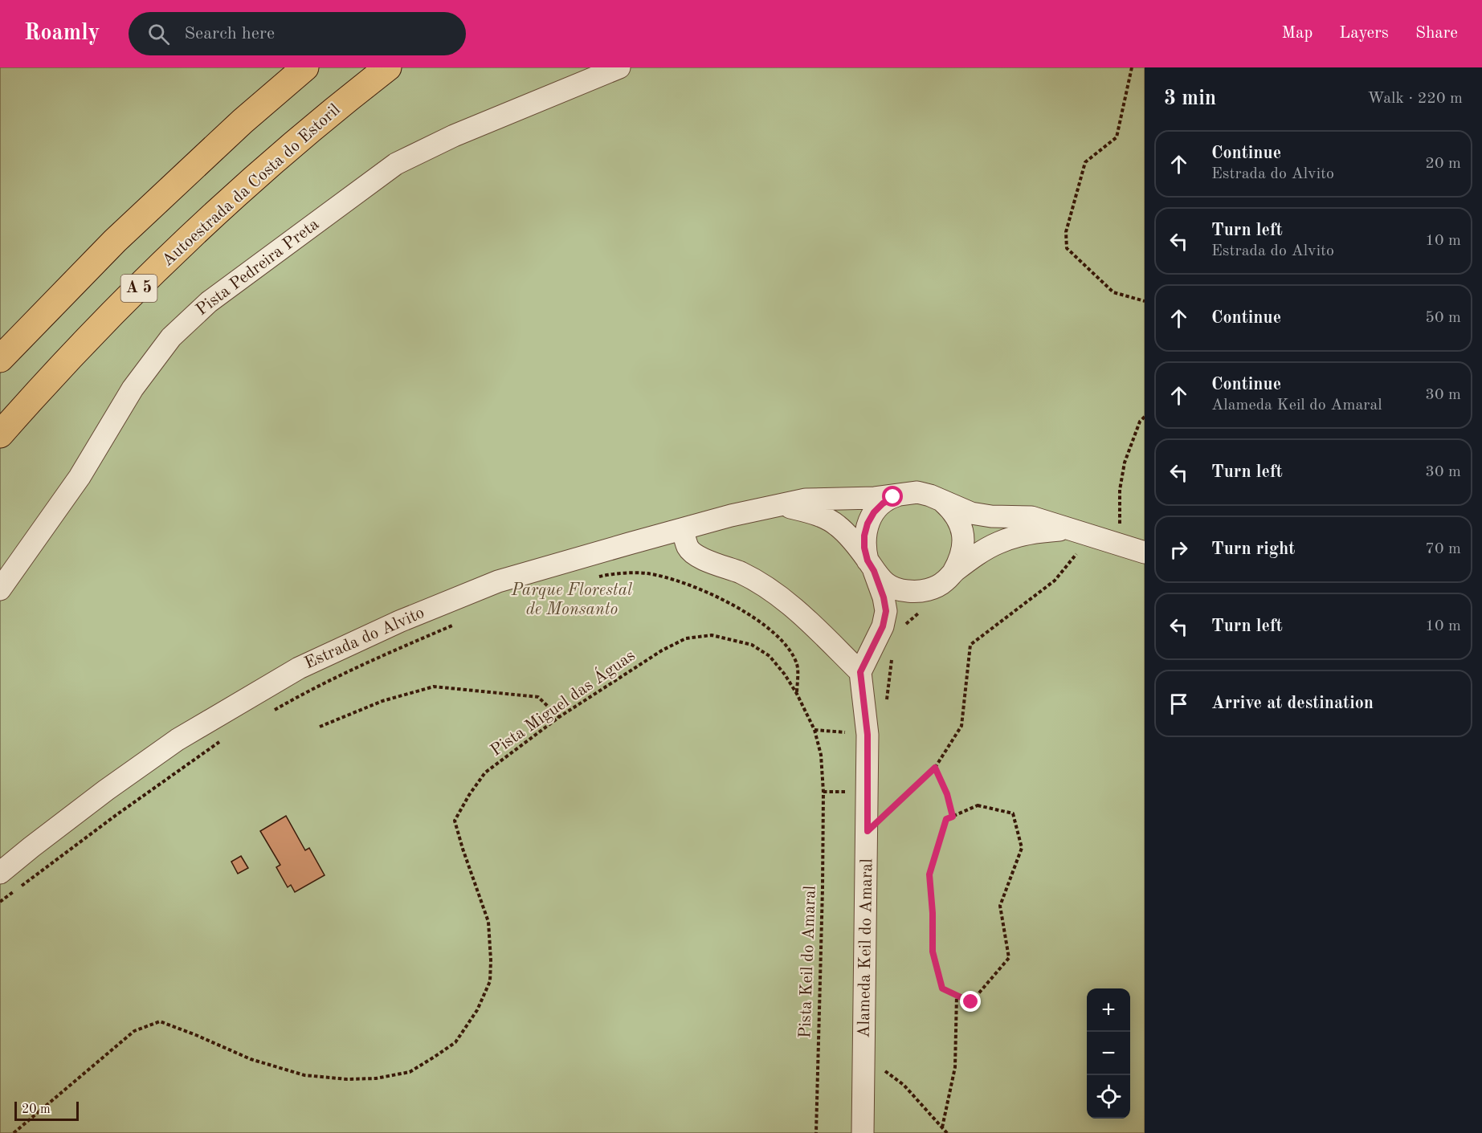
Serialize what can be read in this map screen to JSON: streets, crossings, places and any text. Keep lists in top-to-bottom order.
{
  "streets": {
    "highway": ["Autoestrada da Costa do Estoril", "A 5"],
    "street": ["Pista Pedreira Preta", "Estrada do Alvito", "Alameda Keil do Amaral"],
    "path": ["Pista Miguel das Águas", "Pista Keil do Amaral"]
  },
  "crossings": [
    ["Pista Miguel das Águas", "Pista Keil do Amaral"]
  ],
  "parks": ["Parque Florestal de Monsanto"],
  "scale_bar": "20 m",
  "page": {
    "header": "Roamly",
    "search": "Search here",
    "nav": ["Map", "Layers", "Share"],
    "heading": ["3 min", "Walk · 220 m"],
    "list": [
      ["Continue", "Estrada do Alvito", "20 m"],
      ["Turn left", "Estrada do Alvito", "10 m"],
      ["Continue", "50 m"],
      ["Continue", "Alameda Keil do Amaral", "30 m"],
      ["Turn left", "30 m"],
      ["Turn right", "70 m"],
      ["Turn left", "10 m"],
      "Arrive at destination"
    ],
    "map_buttons": ["+", "−"],
    "scale": "20 m"
  }
}
